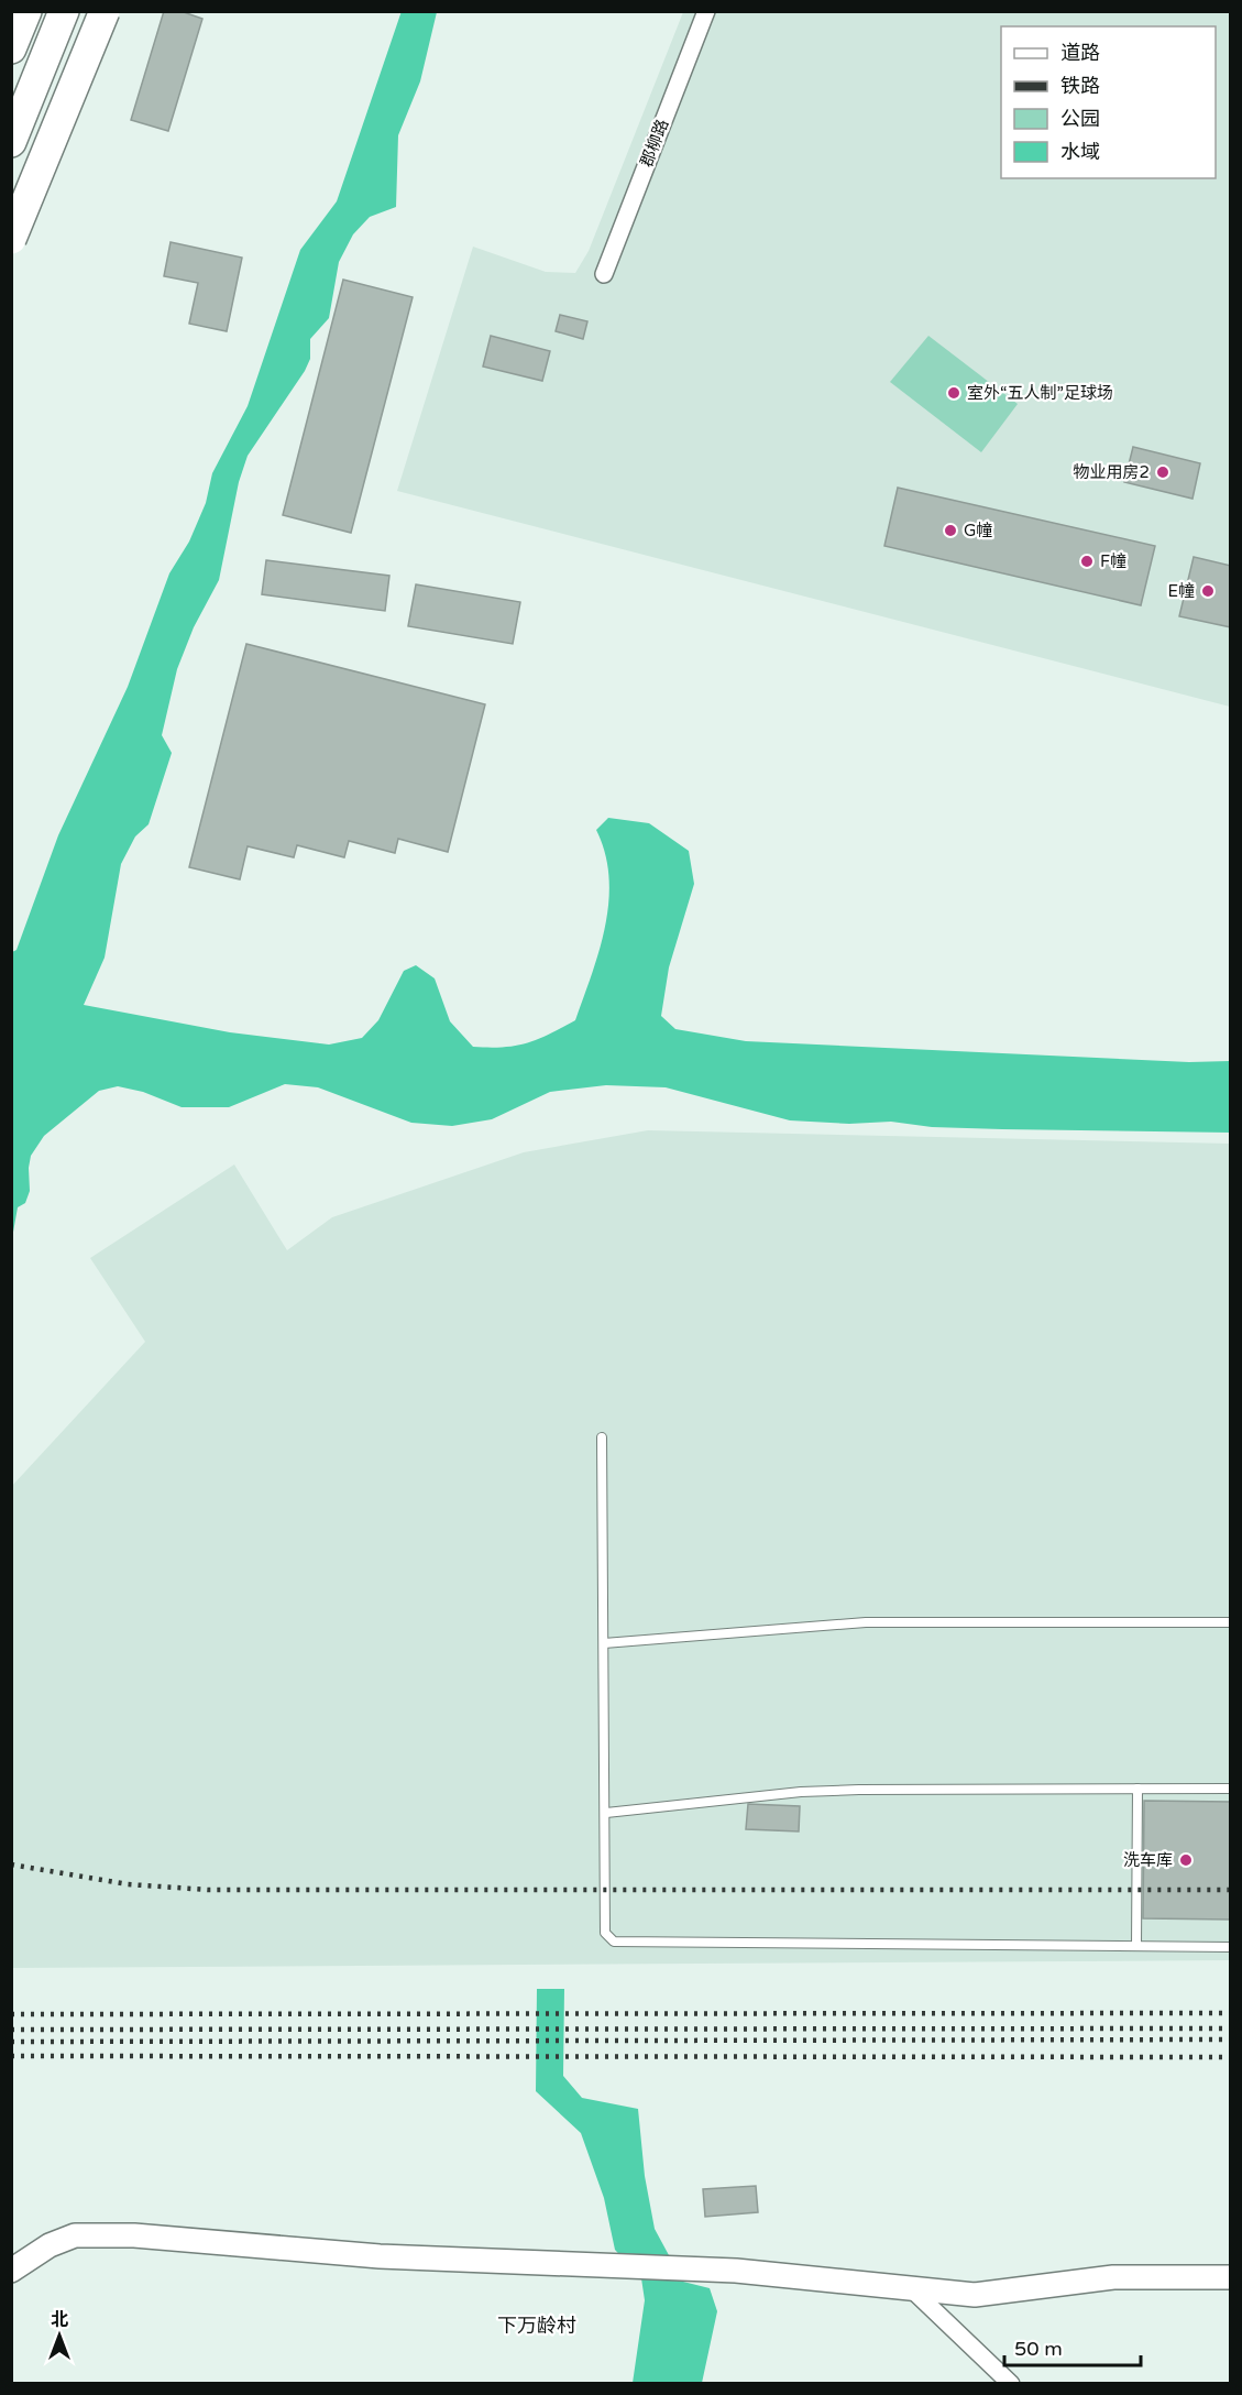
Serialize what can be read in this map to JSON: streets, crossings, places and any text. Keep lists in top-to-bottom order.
{
  "streets": {
    "street": ["郡柳路"]
  },
  "districts": ["下万龄村"],
  "places": [
    "室外“五人制”足球场",
    "物业用房2",
    "G幢",
    "F幢",
    "E幢",
    "洗车库"
  ],
  "legend": [
    "道路",
    "铁路",
    "公园",
    "水域"
  ],
  "scale_bar": "50 m",
  "north": "top"
}
